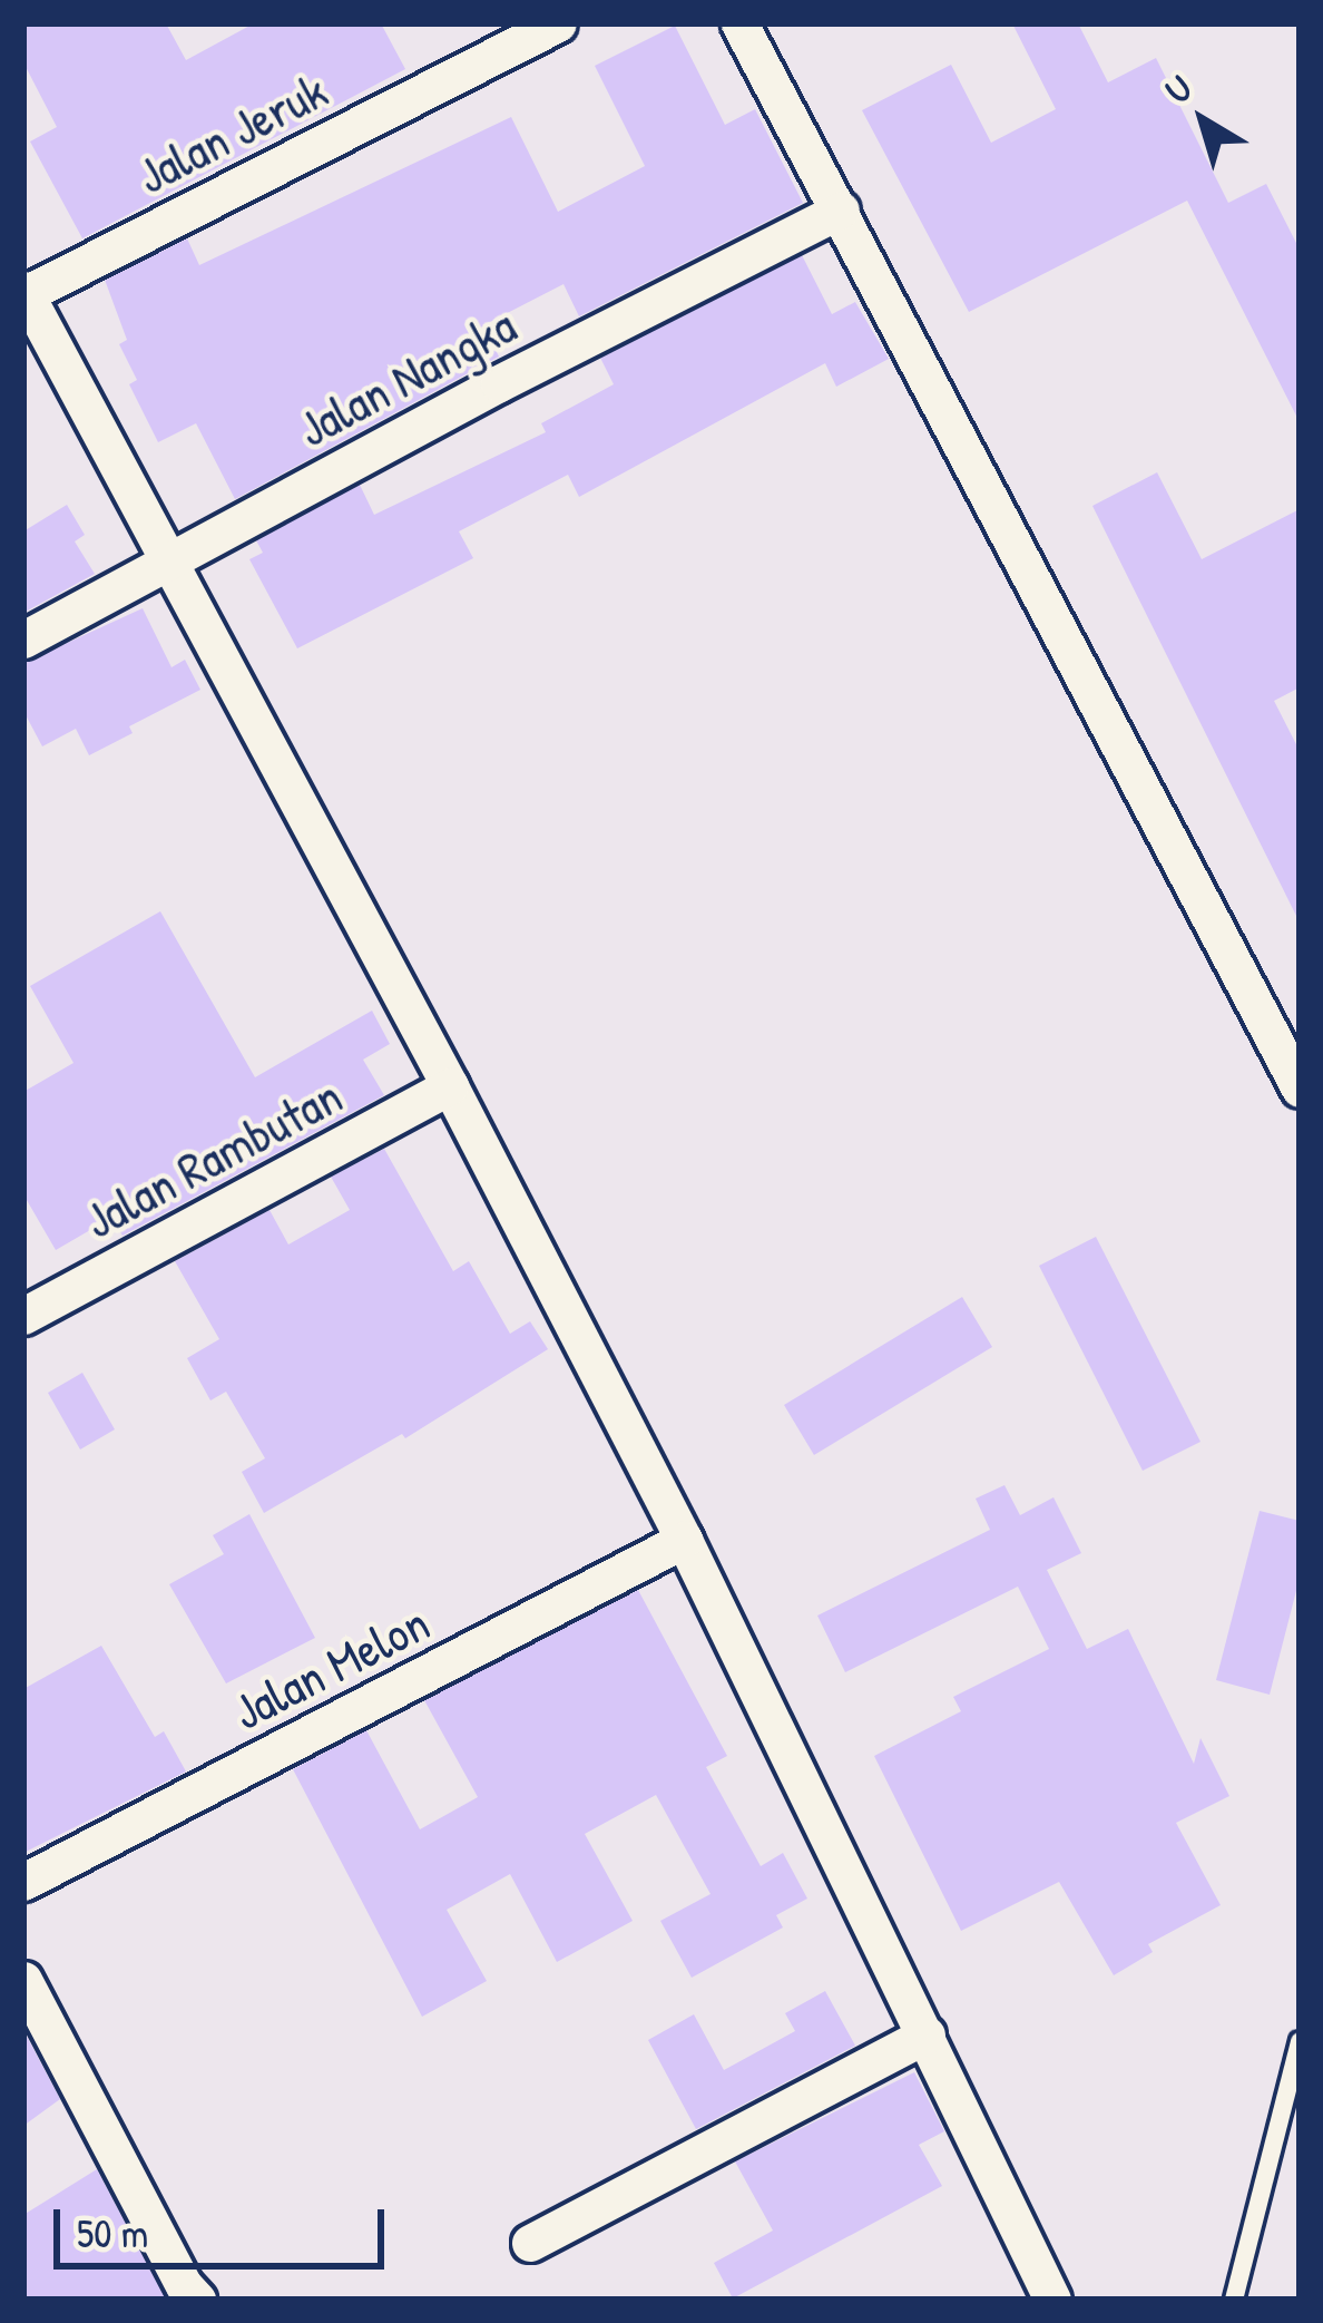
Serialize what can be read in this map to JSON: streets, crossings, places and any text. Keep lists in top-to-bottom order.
{
  "streets": {
    "street": [
      "Jalan Jeruk",
      "Jalan Nangka",
      "Jalan Rambutan",
      "Jalan Melon"
    ]
  },
  "scale_bar": "50 m",
  "north": "top left"
}
